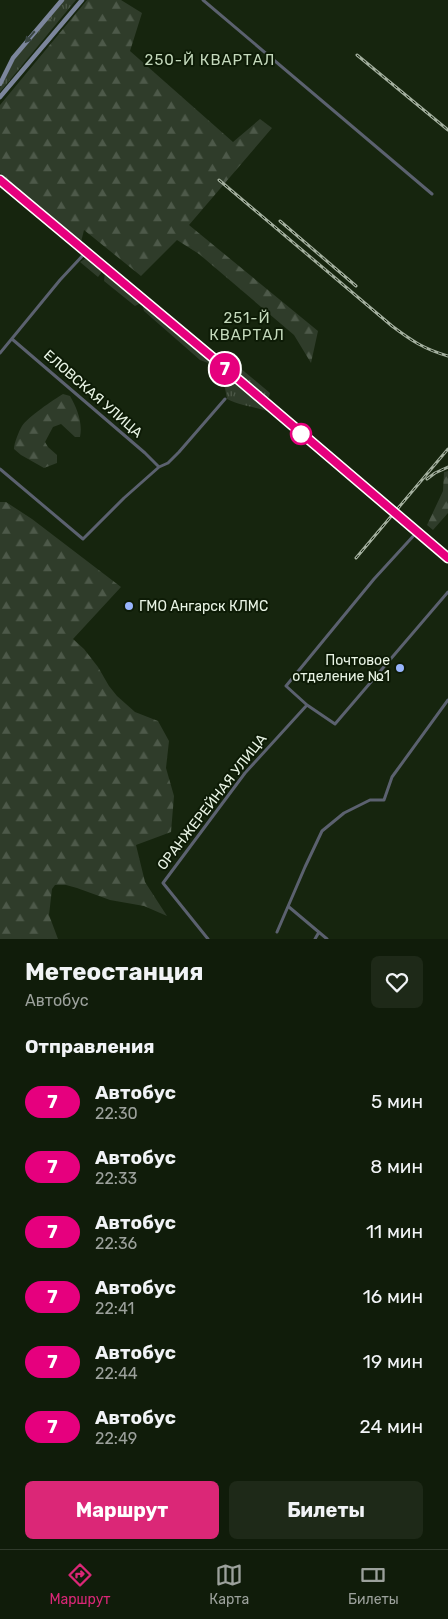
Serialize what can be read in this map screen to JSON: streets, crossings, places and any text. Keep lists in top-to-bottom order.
{
  "streets": {
    "street": ["ЕЛОВСКАЯ УЛИЦА", "ОРАНЖЕРЕЙНАЯ УЛИЦА"]
  },
  "districts": ["250-Й КВАРТАЛ", "251-Й КВАРТАЛ"],
  "places": ["ГМО Ангарск КЛМС", "Почтовое отделение №1"],
  "lines": ["bus line 7"],
  "page": {
    "on_map": "7",
    "heading": [
      ["Метеостанция", "Автобус"],
      "Отправления"
    ],
    "list": [
      {
        "mark": "7",
        "name": "Автобус",
        "note": "22:30",
        "value": "5 мин"
      },
      {
        "mark": "7",
        "name": "Автобус",
        "note": "22:33",
        "value": "8 мин"
      },
      {
        "mark": "7",
        "name": "Автобус",
        "note": "22:36",
        "value": "11 мин"
      },
      {
        "mark": "7",
        "name": "Автобус",
        "note": "22:41",
        "value": "16 мин"
      },
      {
        "mark": "7",
        "name": "Автобус",
        "note": "22:44",
        "value": "19 мин"
      },
      {
        "mark": "7",
        "name": "Автобус",
        "note": "22:49",
        "value": "24 мин"
      }
    ],
    "buttons": ["Маршрут", "Билеты"],
    "tabs": ["Маршрут", "Карта", "Билеты"]
  }
}
